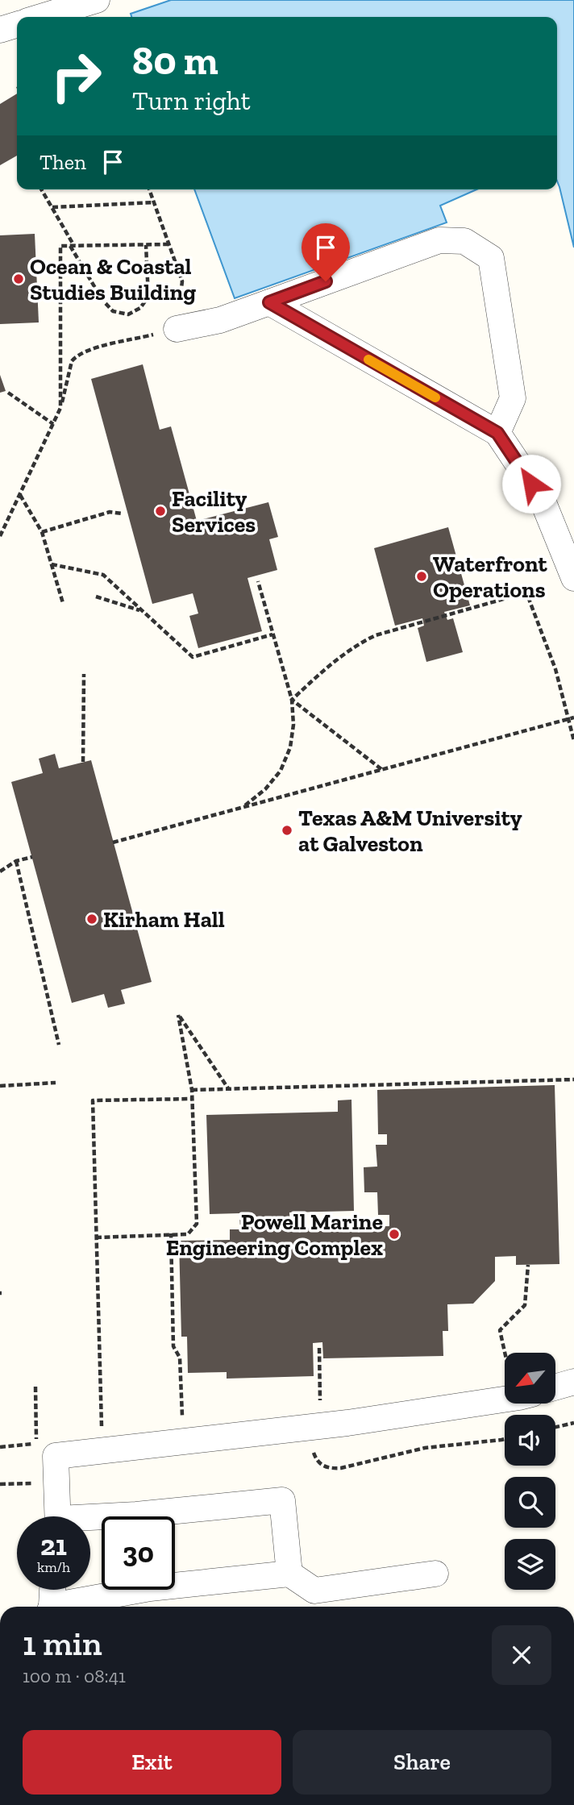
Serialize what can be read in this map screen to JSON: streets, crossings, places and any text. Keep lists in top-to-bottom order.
{
  "places": [
    "Ocean & Coastal Studies Building",
    "Facility Services",
    "Waterfront Operations",
    "Texas A&M University at Galveston",
    "Kirham Hall",
    "Powell Marine Engineering Complex"
  ],
  "north": "bottom left",
  "page": {
    "turn": ["80 m", "Turn right"],
    "then": "Then",
    "speed": "21 km/h",
    "limit": "30",
    "heading": ["1 min", "100 m · 08:41"],
    "buttons": ["Exit", "Share"]
  }
}
